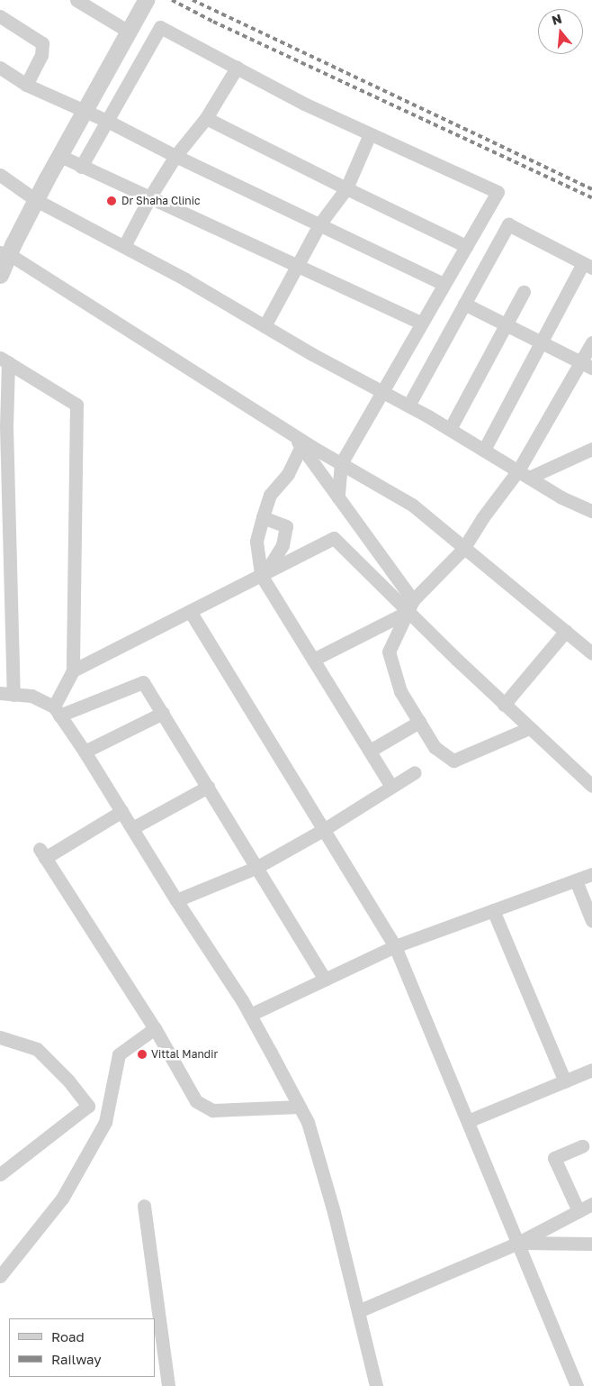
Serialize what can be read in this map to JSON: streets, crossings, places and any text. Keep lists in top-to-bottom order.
{
  "places": ["Dr Shaha Clinic", "Vittal Mandir"],
  "legend": ["Road", "Railway"],
  "north": "top"
}
